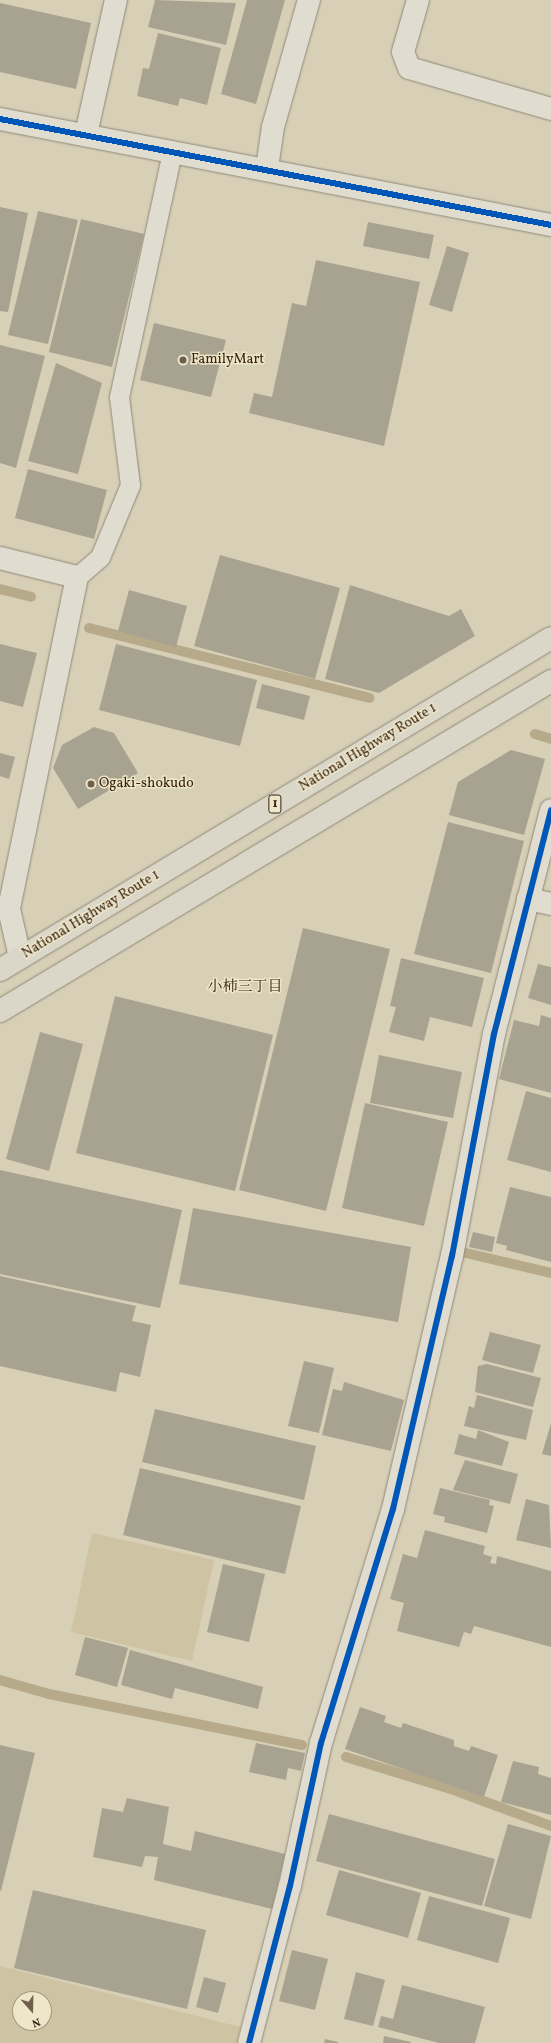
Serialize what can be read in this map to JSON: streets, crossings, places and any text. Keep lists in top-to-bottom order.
{
  "streets": {
    "highway": ["National Highway Route 1", "1"]
  },
  "districts": ["小柿三丁目"],
  "places": ["FamilyMart", "Ogaki-shokudo"],
  "north": "bottom"
}
